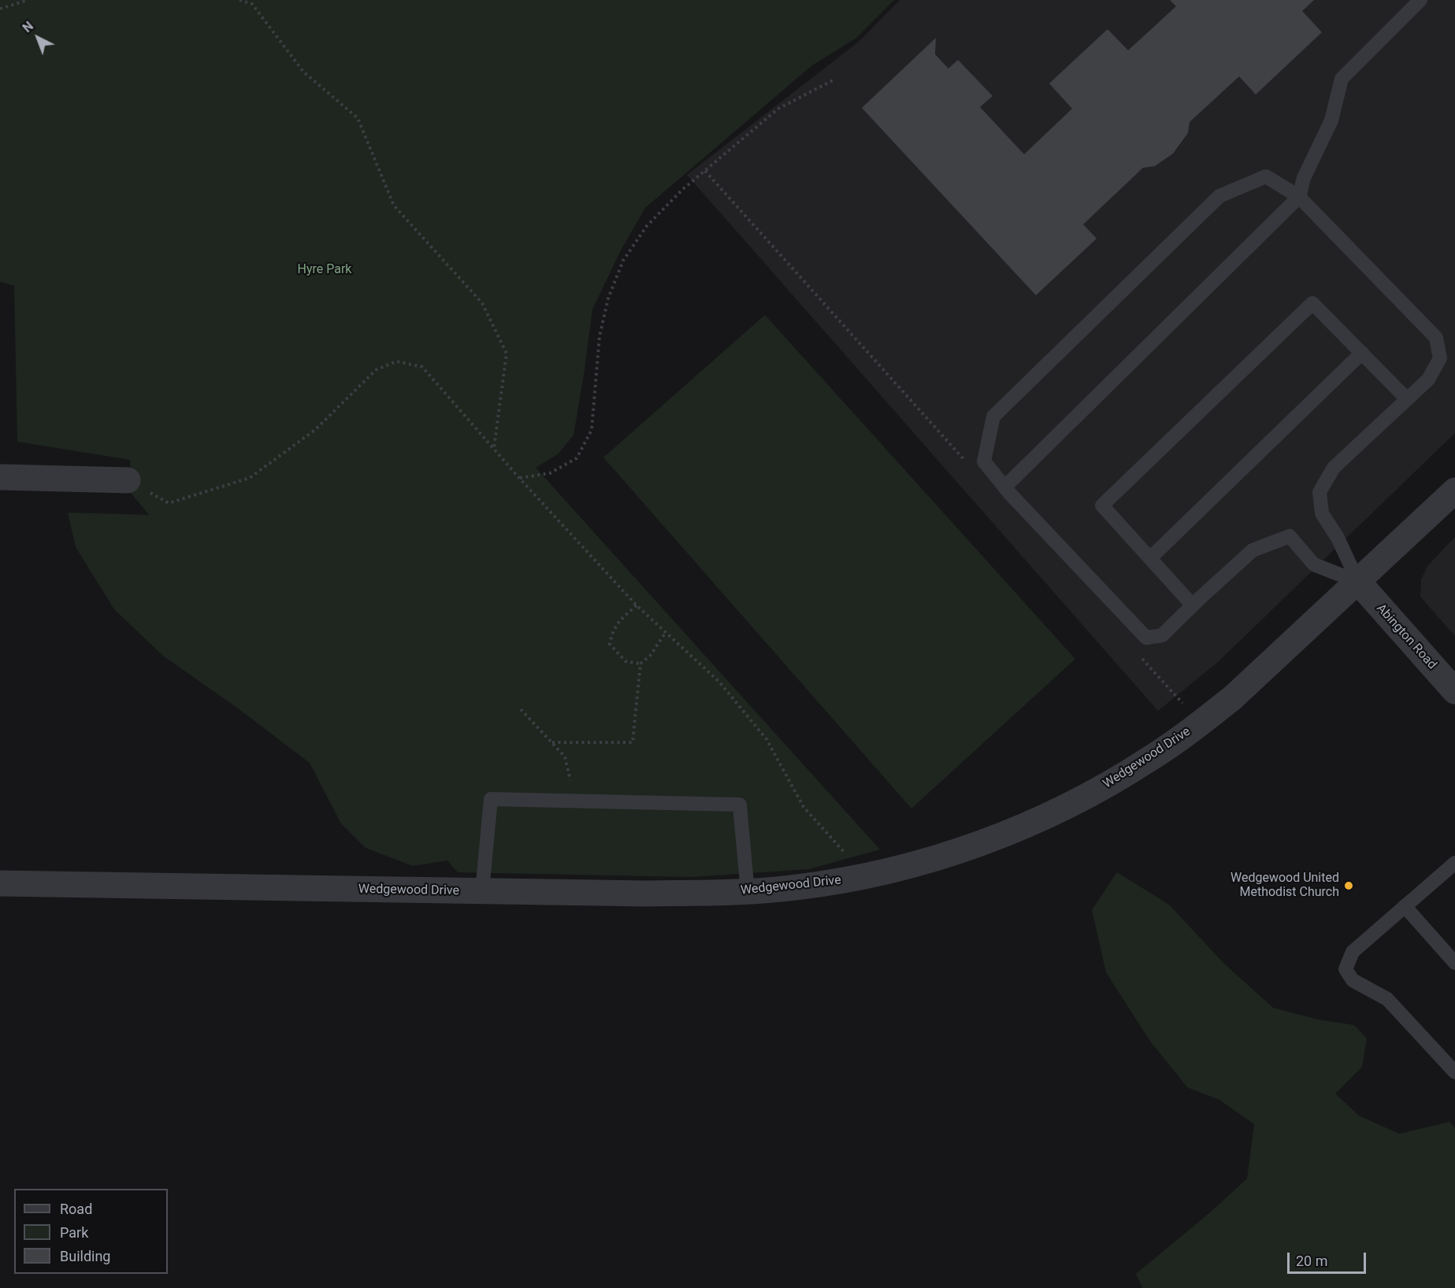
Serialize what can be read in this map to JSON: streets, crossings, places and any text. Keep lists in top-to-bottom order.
{
  "streets": {
    "street": ["Abington Road", "Wedgewood Drive"]
  },
  "crossings": [
    ["Abington Road", "Wedgewood Drive"]
  ],
  "parks": ["Hyre Park"],
  "places": ["Wedgewood United Methodist Church"],
  "legend": ["Road", "Park", "Building"],
  "scale_bar": "20 m",
  "north": "top left"
}
